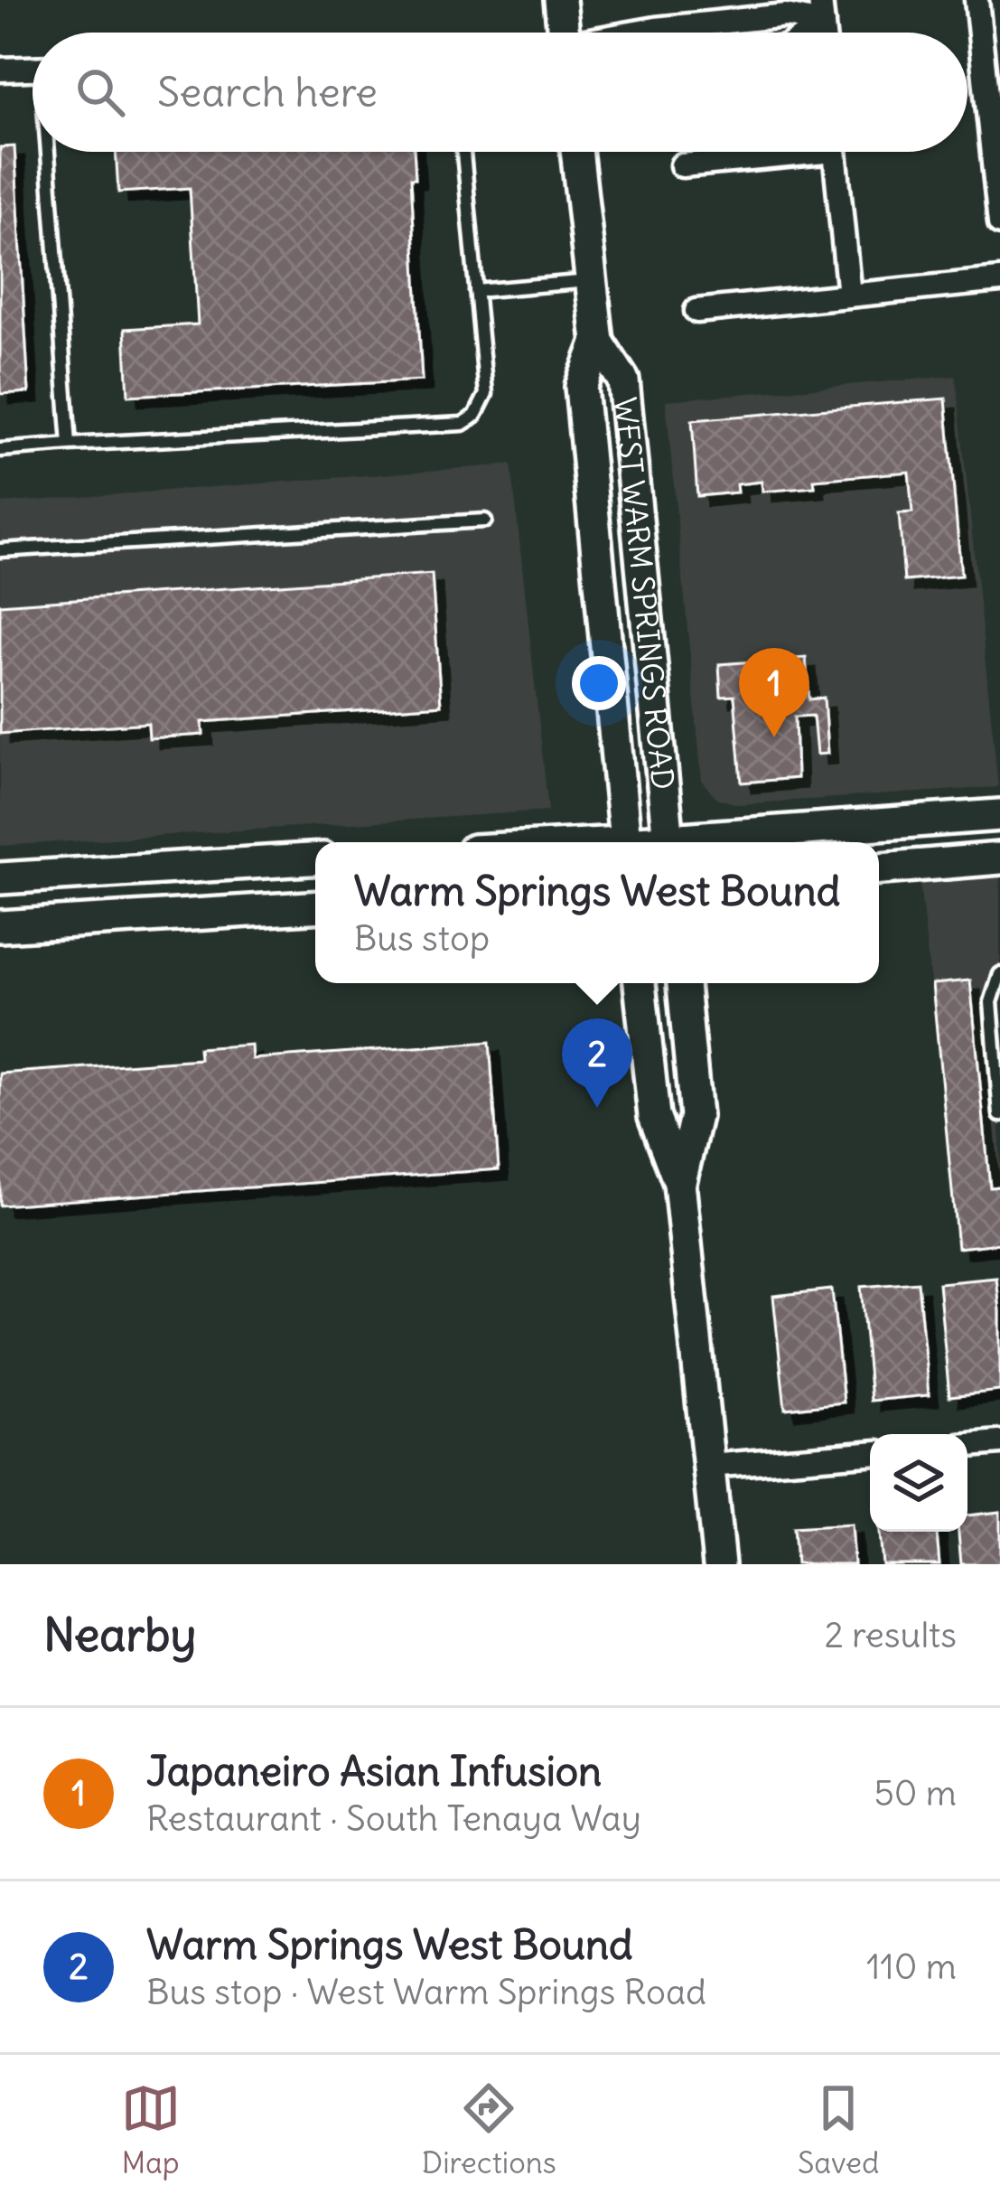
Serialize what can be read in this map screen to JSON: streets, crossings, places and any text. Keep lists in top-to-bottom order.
{
  "streets": {
    "main road": ["WEST WARM SPRINGS ROAD"]
  },
  "page": {
    "search": "Search here",
    "pins": ["1", "2"],
    "popup": ["Warm Springs West Bound", "Bus stop"],
    "heading": ["Nearby", "2 results"],
    "list": [
      {
        "mark": "1",
        "name": "Japaneiro Asian Infusion",
        "note": "Restaurant · South Tenaya Way",
        "value": "50 m"
      },
      {
        "mark": "2",
        "name": "Warm Springs West Bound",
        "note": "Bus stop · West Warm Springs Road",
        "value": "110 m"
      }
    ],
    "nav": ["Map", "Directions", "Saved"]
  }
}
